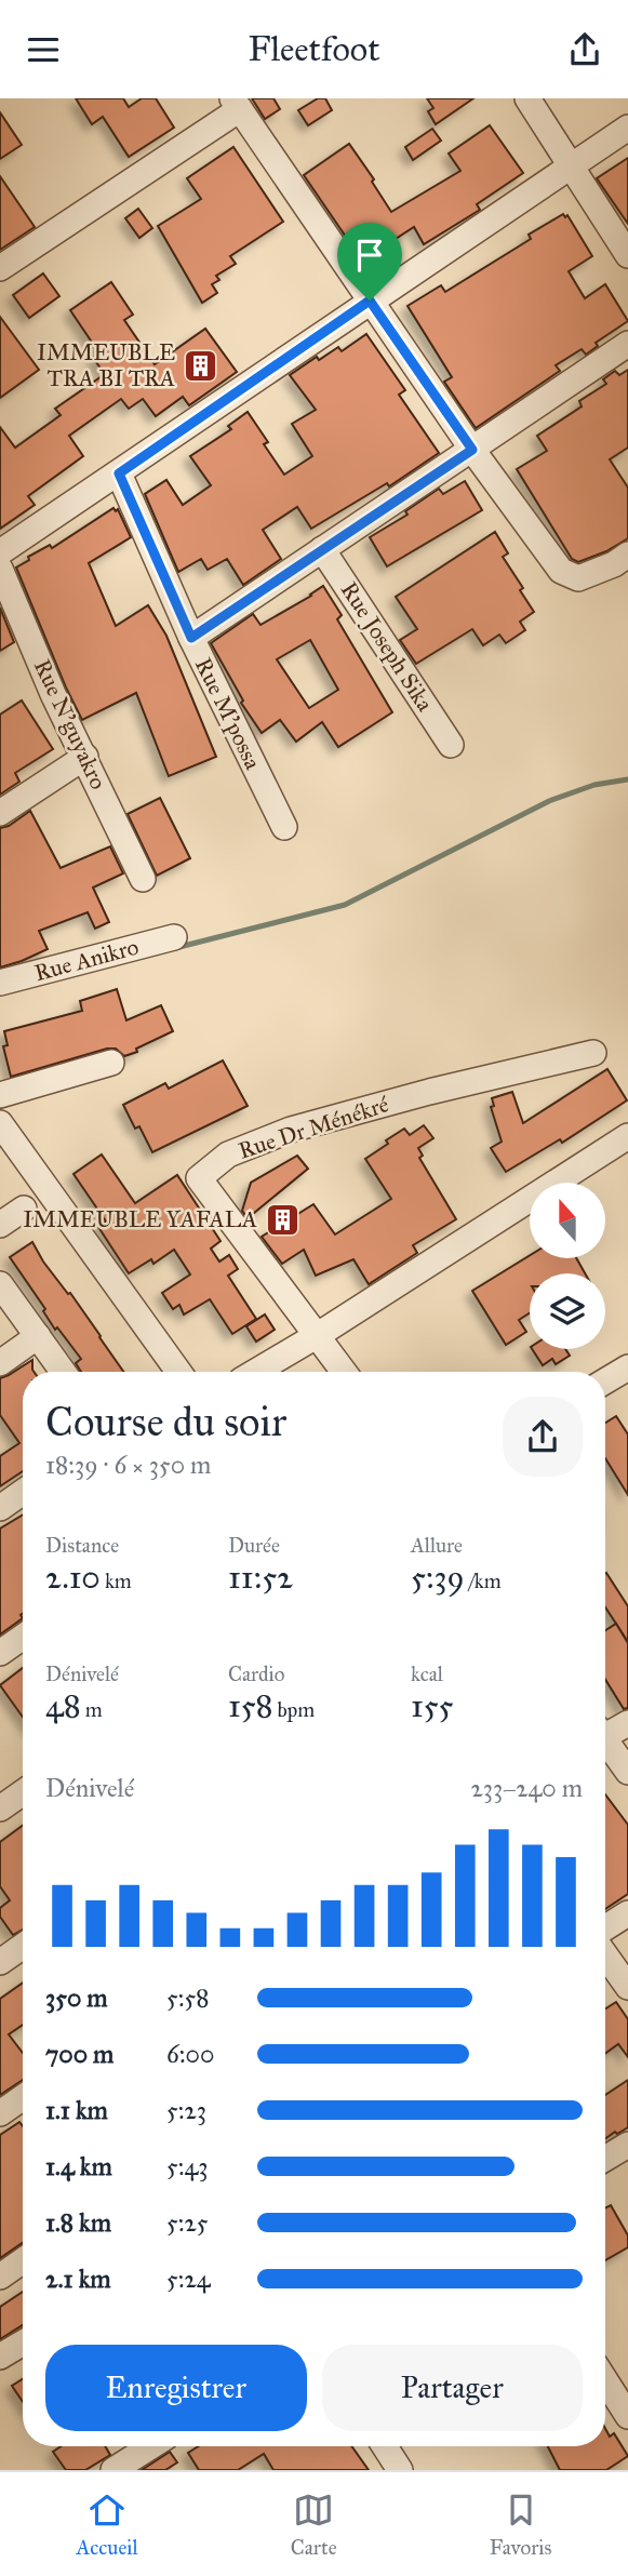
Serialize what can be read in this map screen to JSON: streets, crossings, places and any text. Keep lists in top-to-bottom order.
{
  "streets": {
    "street": [
      "Rue Joseph Sika",
      "Rue M'possa",
      "Rue N'guyakro",
      "Rue Anikro",
      "Rue Dr Ménékré"
    ]
  },
  "places": {
    "building": ["IMMEUBLE TRA BI TRA", "IMMEUBLE YAFALA"]
  },
  "north": "top",
  "page": {
    "header": "Fleetfoot",
    "heading": ["Course du soir", "18:39 · 6 × 350 m"],
    "stats": [
      ["Distance", "2.10 km"],
      ["Durée", "11:52"],
      ["Allure", "5:39 /km"],
      ["Dénivelé", "48 m"],
      ["Cardio", "158 bpm"],
      ["kcal", "155"]
    ],
    "chart": ["Dénivelé", "233–240 m"],
    "list": [
      {
        "name": "350 m",
        "note": "5:58"
      },
      {
        "name": "700 m",
        "note": "6:00"
      },
      {
        "name": "1.1 km",
        "note": "5:23"
      },
      {
        "name": "1.4 km",
        "note": "5:43"
      },
      {
        "name": "1.8 km",
        "note": "5:25"
      },
      {
        "name": "2.1 km",
        "note": "5:24"
      }
    ],
    "buttons": ["Enregistrer", "Partager"],
    "tabs": ["Accueil", "Carte", "Favoris"]
  }
}
